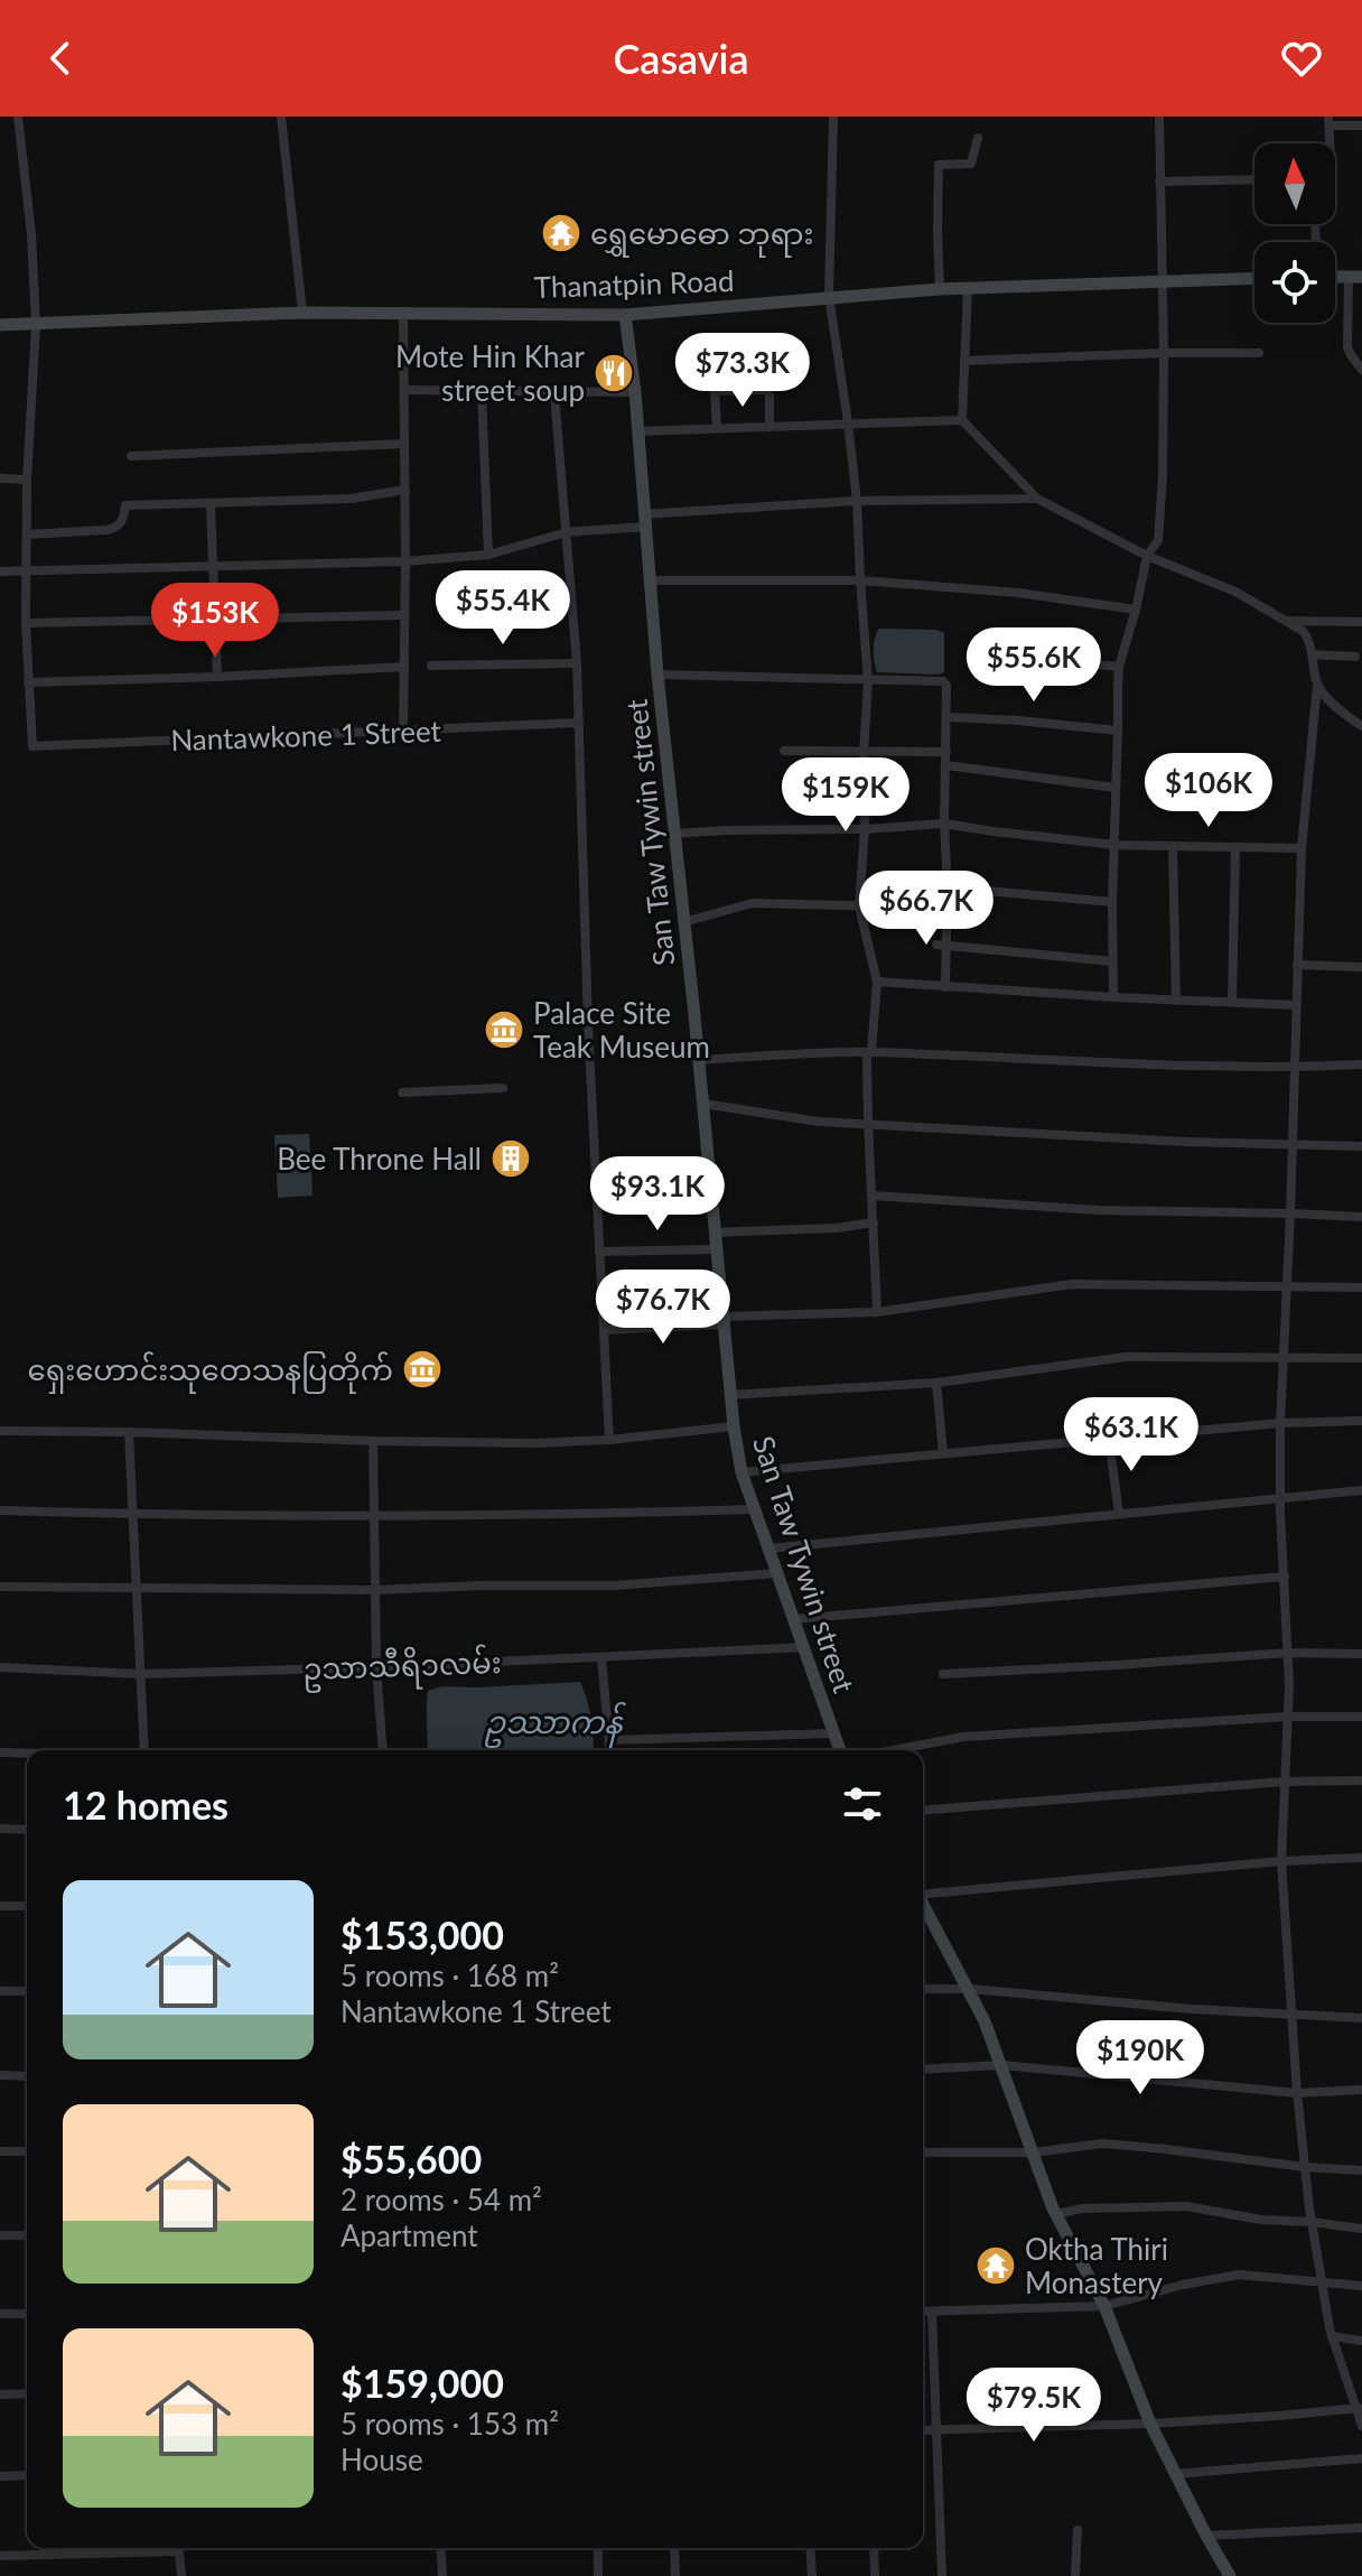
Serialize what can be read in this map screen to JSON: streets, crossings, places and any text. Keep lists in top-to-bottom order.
{
  "streets": {
    "street": [
      "Thanatpin Road",
      "Nantawkone 1 Street",
      "San Taw Tywin street",
      "ဥသာသီရိ၁လမ်း"
    ]
  },
  "crossings": [
    ["Thanatpin Road", "San Taw Tywin street"],
    ["San Taw Tywin street", "ဥသာသီရိ၁လမ်း"]
  ],
  "water": ["ဥဿာကန်"],
  "places": {
    "temple": ["ရွှေမောဓော ဘုရား", "Oktha Thiri Monastery"],
    "restaurant": ["Mote Hin Khar street soup"],
    "museum": ["Palace Site Teak Museum", "ရှေးဟောင်းသုတေသနပြတိုက်"],
    "building": ["Bee Throne Hall"]
  },
  "north": "top",
  "page": {
    "header": "Casavia",
    "price": [
      "$73.3K",
      "$55.4K",
      "$153K",
      "$55.6K",
      "$106K",
      "$159K",
      "$66.7K",
      "$93.1K",
      "$76.7K",
      "$63.1K",
      "$190K",
      "$79.5K"
    ],
    "heading": "12 homes",
    "list": [
      {
        "name": "$153,000",
        "note": "5 rooms · 168 m² · Nantawkone 1 Street"
      },
      {
        "name": "$55,600",
        "note": "2 rooms · 54 m² · Apartment"
      },
      {
        "name": "$159,000",
        "note": "5 rooms · 153 m² · House"
      }
    ]
  }
}
